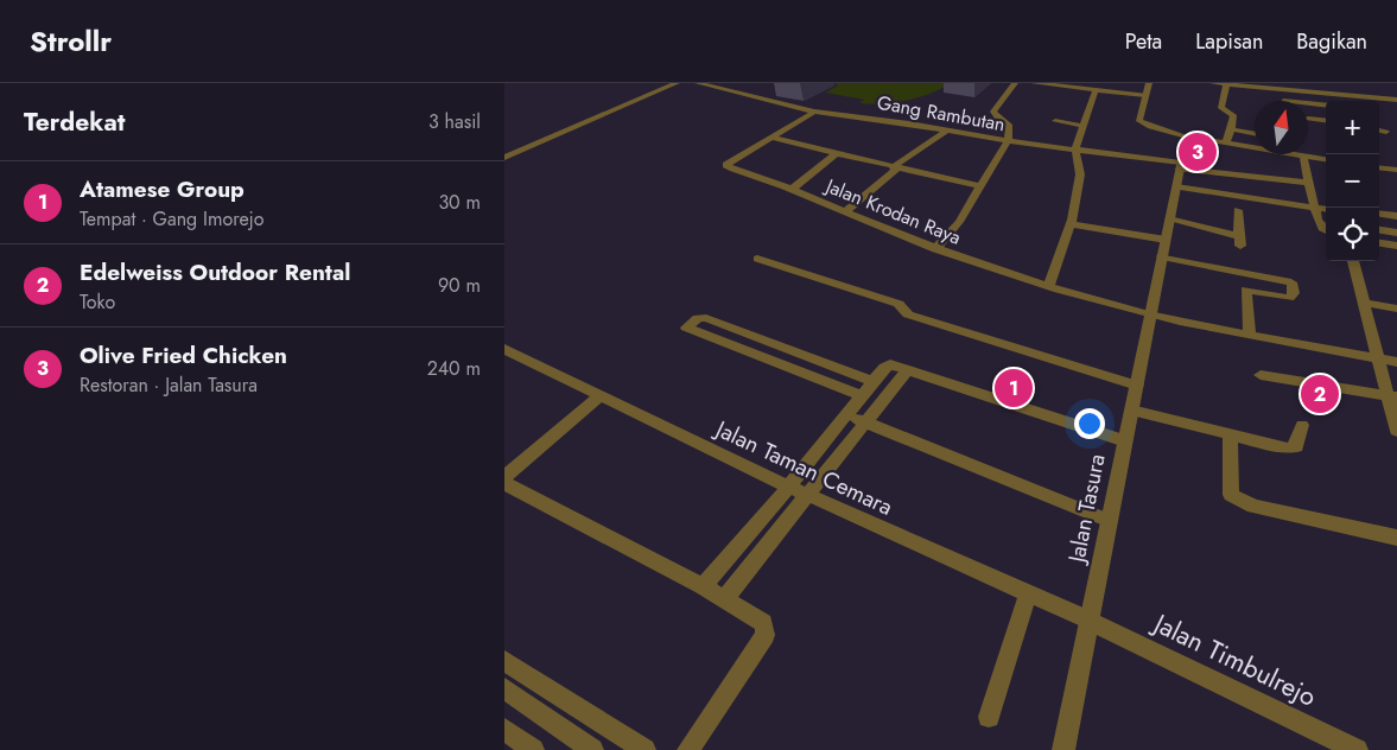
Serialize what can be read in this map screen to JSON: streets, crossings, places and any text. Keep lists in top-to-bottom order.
{
  "streets": {
    "street": [
      "Gang Rambutan",
      "Jalan Krodan Raya",
      "Jalan Taman Cemara",
      "Jalan Tasura",
      "Jalan Timbulrejo"
    ]
  },
  "crossings": [
    ["Gang Rambutan", "Jalan Krodan Raya"],
    ["Gang Rambutan", "Jalan Tasura"],
    ["Jalan Krodan Raya", "Jalan Tasura"],
    ["Jalan Taman Cemara", "Jalan Tasura"],
    ["Jalan Taman Cemara", "Jalan Timbulrejo"],
    ["Jalan Tasura", "Jalan Timbulrejo"]
  ],
  "north": "top",
  "page": {
    "header": "Strollr",
    "nav": ["Peta", "Lapisan", "Bagikan"],
    "heading": ["Terdekat", "3 hasil"],
    "map_buttons": ["+", "−"],
    "pins": ["3", "1", "2"],
    "list": [
      {
        "mark": "1",
        "name": "Atamese Group",
        "note": "Tempat · Gang Imorejo",
        "value": "30 m"
      },
      {
        "mark": "2",
        "name": "Edelweiss Outdoor Rental",
        "note": "Toko",
        "value": "90 m"
      },
      {
        "mark": "3",
        "name": "Olive Fried Chicken",
        "note": "Restoran · Jalan Tasura",
        "value": "240 m"
      }
    ]
  }
}
